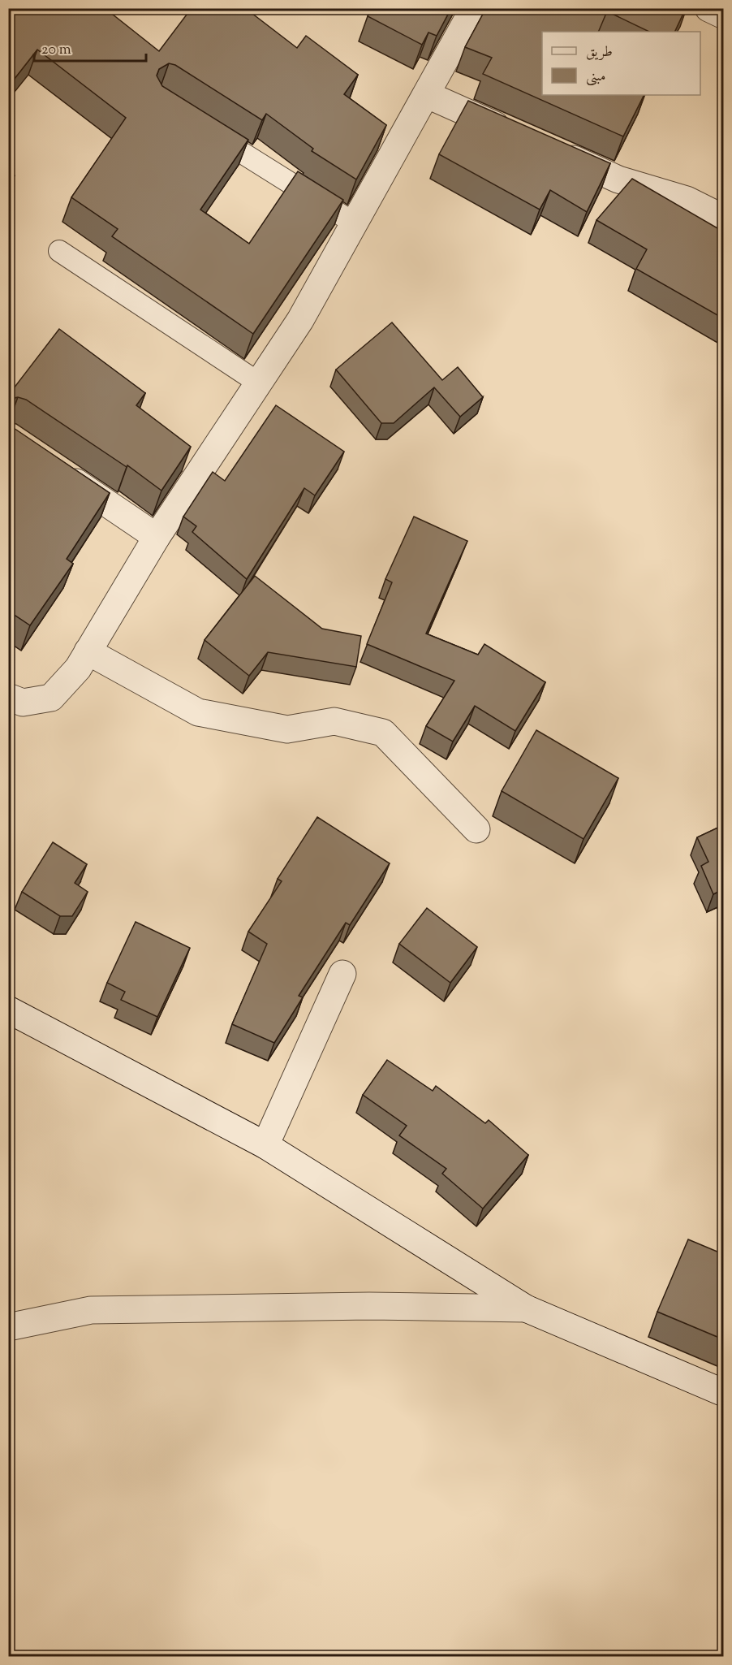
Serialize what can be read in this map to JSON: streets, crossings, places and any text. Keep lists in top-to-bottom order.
{
  "legend": ["طريق", "مبنى"],
  "scale_bar": "20 m"
}
